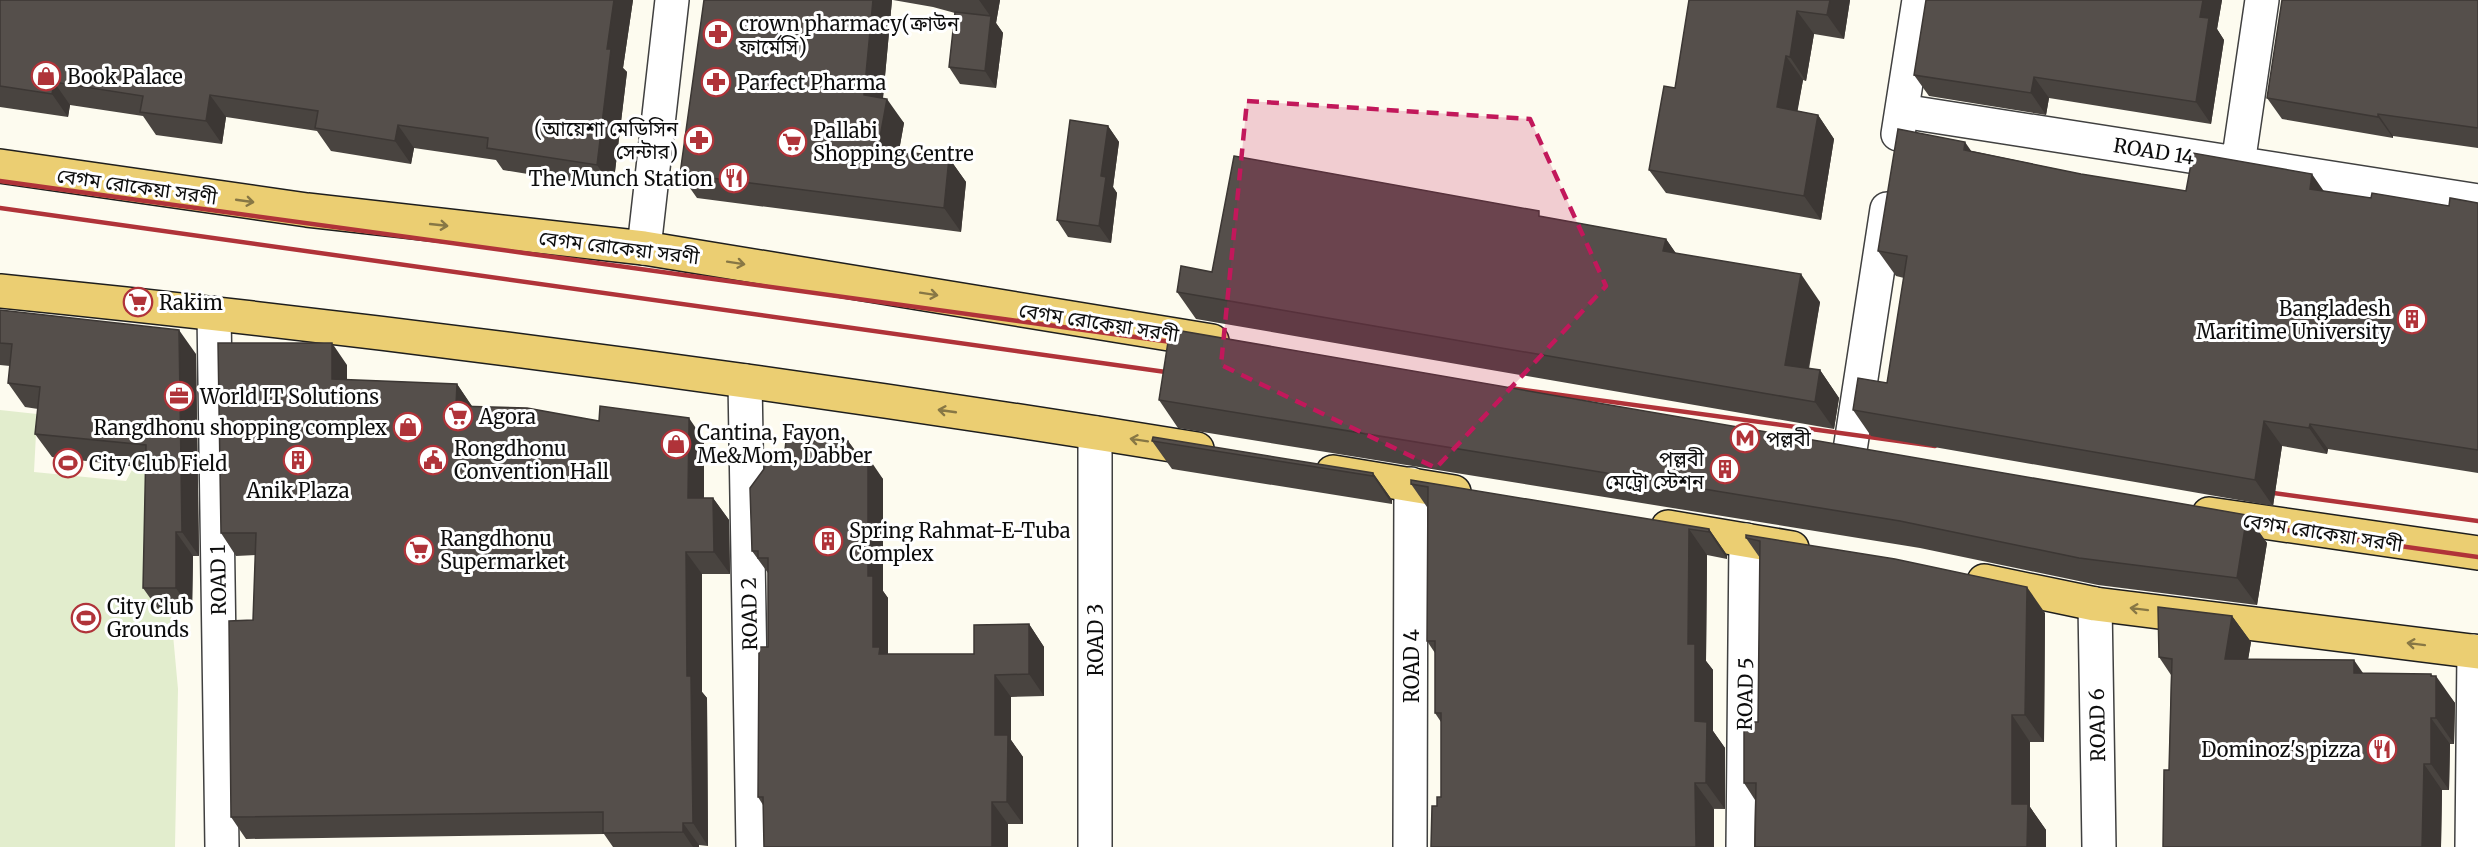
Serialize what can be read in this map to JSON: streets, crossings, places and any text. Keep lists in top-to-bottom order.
{
  "streets": {
    "main road": ["বেগম রোকেয়া সরণী"],
    "street": [
      "ROAD 14",
      "ROAD 1",
      "ROAD 2",
      "ROAD 3",
      "ROAD 4",
      "ROAD 5",
      "ROAD 6"
    ]
  },
  "places": {
    "pharmacy": ["crown pharmacy(ক্রাউন ফার্মেসি)", "Parfect Pharma", "(আয়েশা মেডিসিন সেন্টার)"],
    "shop": ["Book Palace", "Rangdhonu shopping complex", "Cantina, Fayon, Me&Mom, Dabber"],
    "supermarket": [
      "Pallabi Shopping Centre",
      "Rakim",
      "Agora",
      "Rangdhonu Supermarket"
    ],
    "restaurant": ["The Munch Station", "Dominoz's pizza"],
    "building": [
      "Bangladesh Maritime University",
      "Anik Plaza",
      "পল্লবী মেট্রো স্টেশন",
      "Spring Rahmat-E-Tuba Complex"
    ],
    "office": ["World IT Solutions"],
    "metro station": ["পল্লবী"],
    "public building": ["Rongdhonu Convention Hall"],
    "sports": ["City Club Field", "City Club Grounds"]
  }
}
